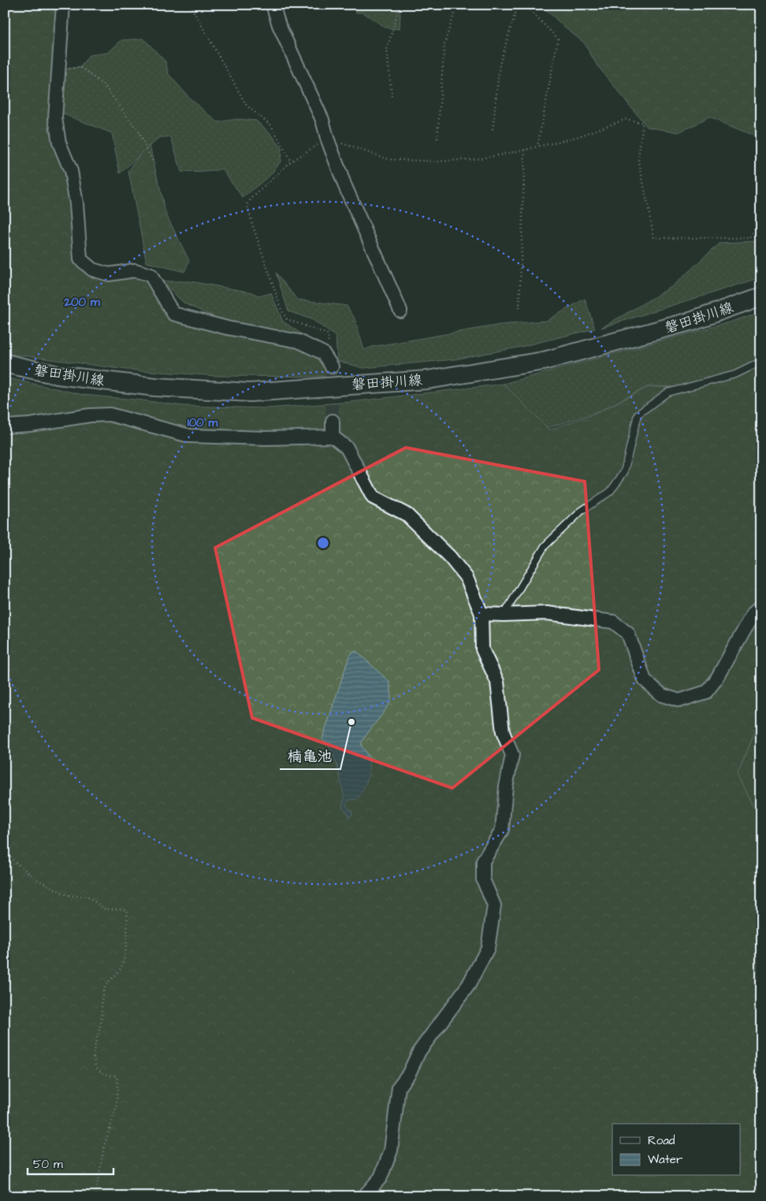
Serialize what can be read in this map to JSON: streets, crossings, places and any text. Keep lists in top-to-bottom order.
{
  "streets": {
    "main road": ["磐田掛川線"]
  },
  "places": ["楠亀池"],
  "legend": ["Road", "Water"],
  "scale_bar": "50 m",
  "rings": ["200 m", "100 m"]
}
